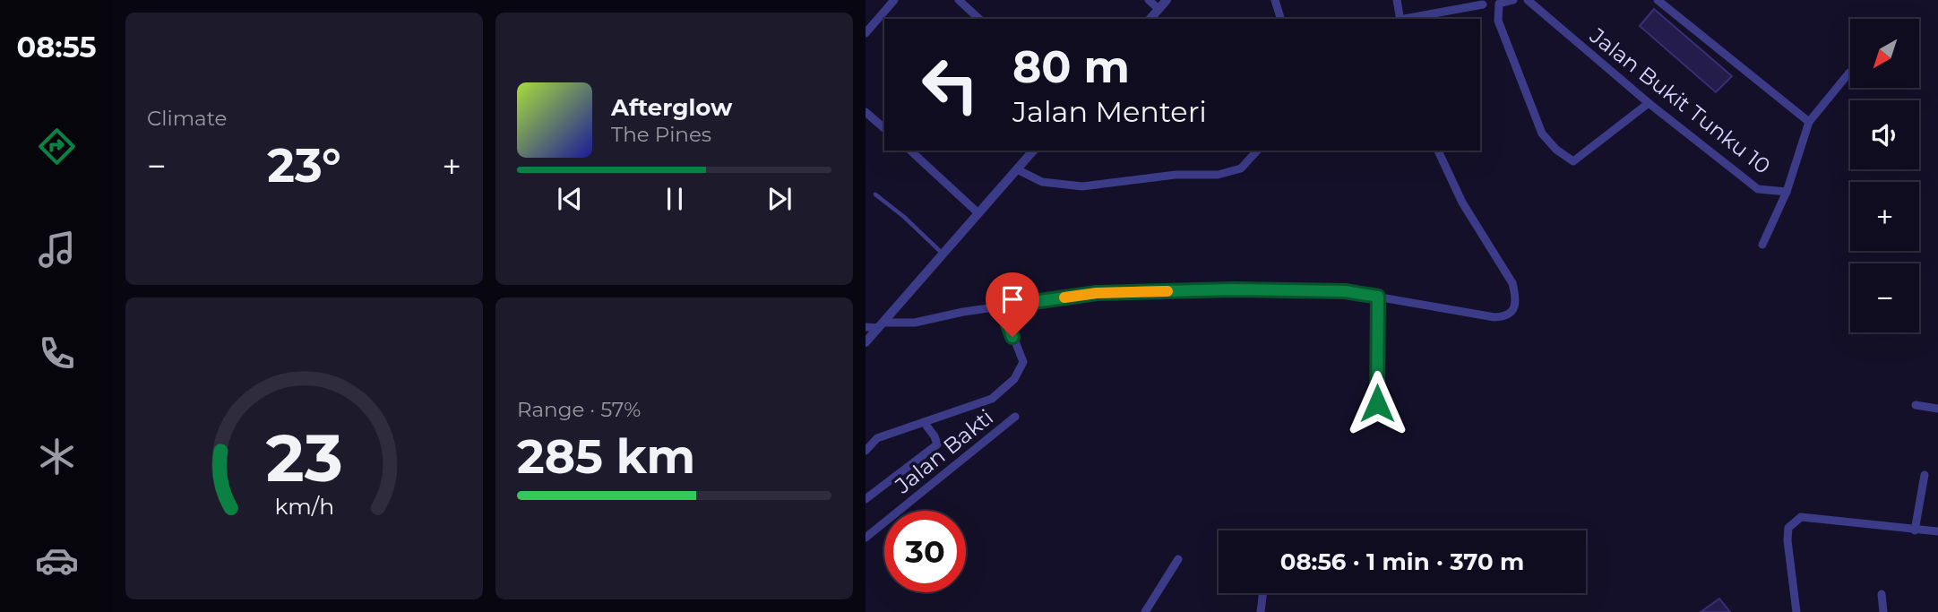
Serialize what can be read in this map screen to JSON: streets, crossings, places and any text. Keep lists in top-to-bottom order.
{
  "streets": {
    "street": ["Jalan Bukit Tunku 10", "Jalan Bakti"]
  },
  "north": "bottom left",
  "page": {
    "tabs": "08:55",
    "tile": [
      "Climate",
      ["Range · 57%", "285 km"]
    ],
    "map_buttons": ["+", "−"],
    "turn": ["80 m", "Jalan Menteri"],
    "song": ["Afterglow", "The Pines"],
    "heat": ["−", "23°", "+"],
    "limit": "30",
    "trip": "08:56 · 1 min · 370 m",
    "gauge": ["23", "km/h"]
  }
}
